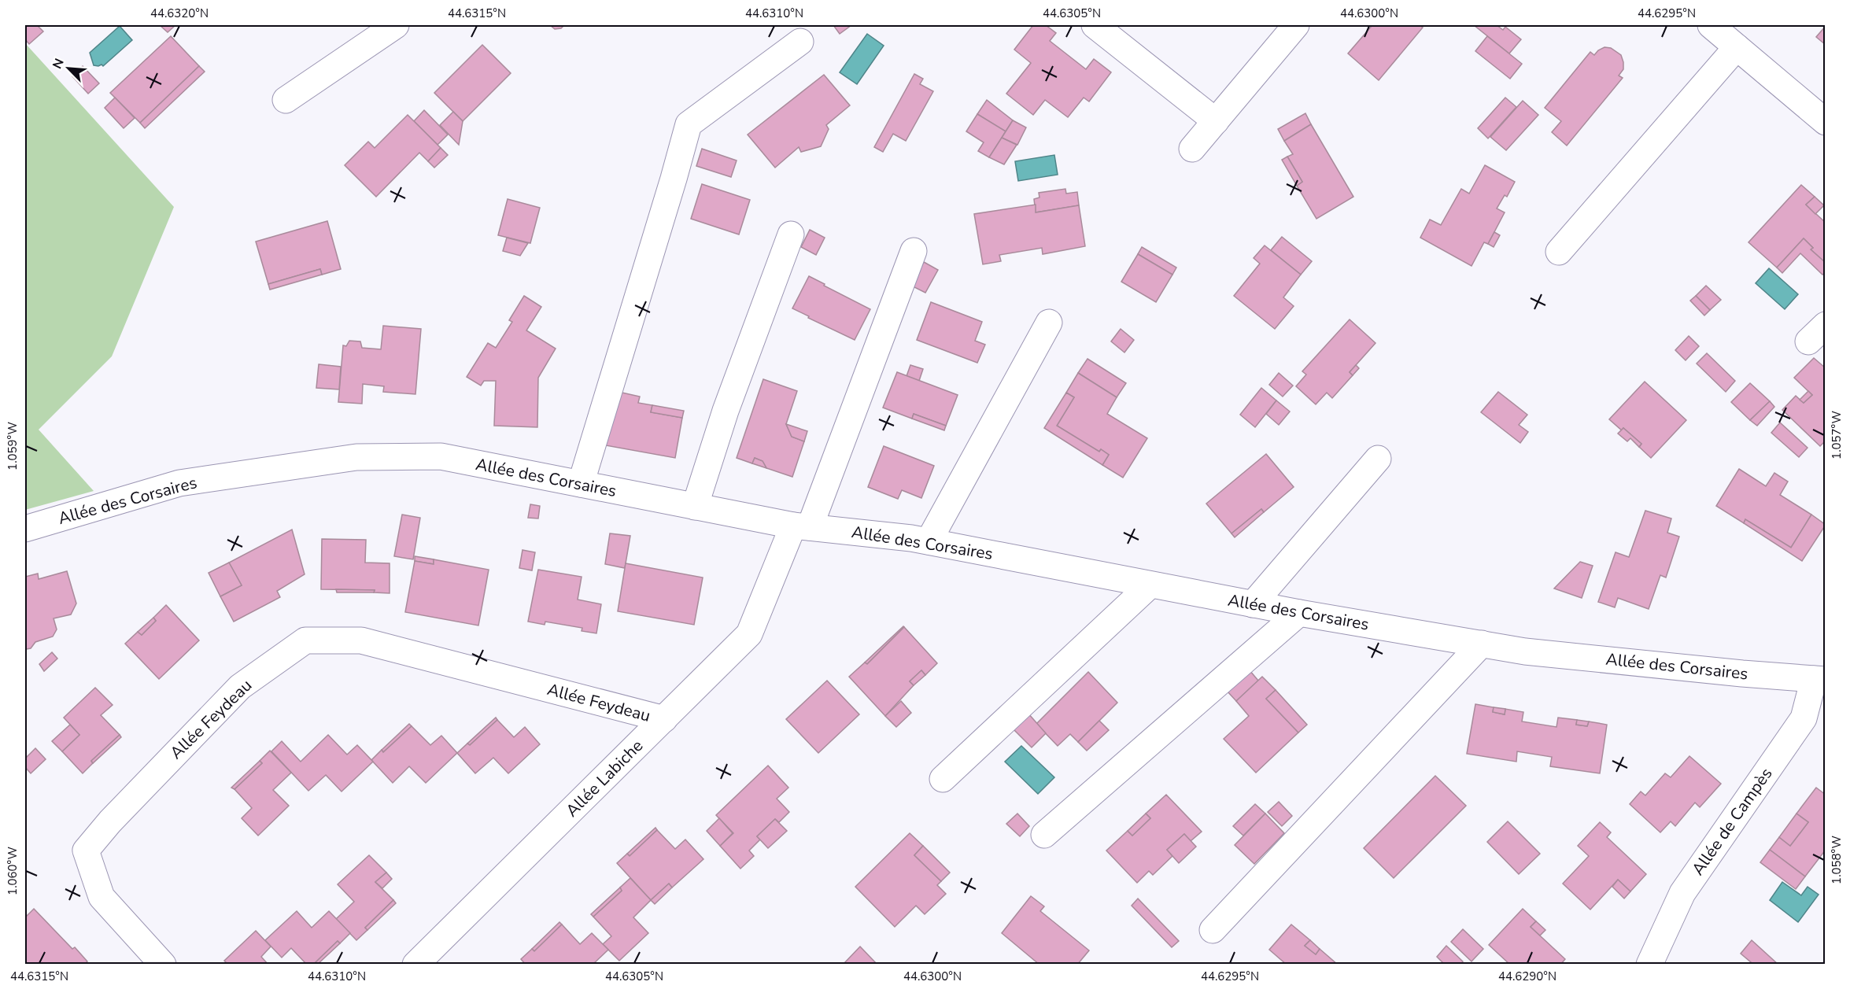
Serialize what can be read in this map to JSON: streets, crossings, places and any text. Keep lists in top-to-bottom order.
{
  "streets": {
    "street": [
      "Allée des Corsaires",
      "Allée Feydeau",
      "Allée Labiche",
      "Allée de Campès"
    ]
  },
  "crossings": [
    ["Allée des Corsaires", "Allée Labiche"],
    ["Allée des Corsaires", "Allée de Campès"],
    ["Allée Feydeau", "Allée Labiche"]
  ],
  "north": "top left",
  "coordinates": [
    "44.6320°N",
    "44.6315°N",
    "44.6310°N",
    "44.6305°N",
    "44.6300°N",
    "44.6295°N",
    "1.057°W",
    "1.059°W",
    "1.058°W",
    "1.060°W",
    "44.6290°N"
  ]
}
